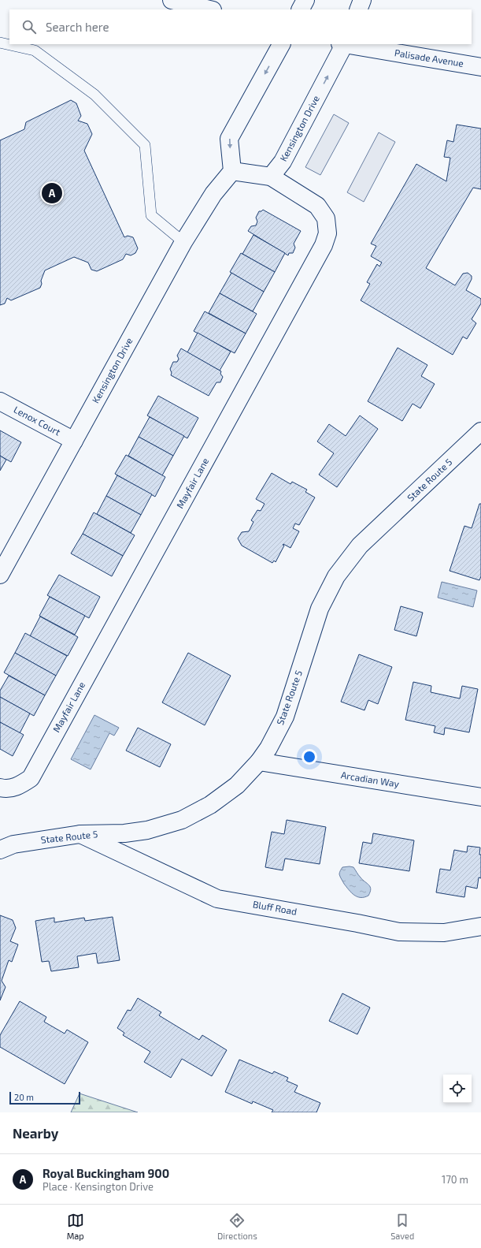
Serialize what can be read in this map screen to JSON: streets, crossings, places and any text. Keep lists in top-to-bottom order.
{
  "streets": {
    "street": [
      "Palisade Avenue",
      "Kensington Drive",
      "Lenox Court",
      "State Route 5",
      "Mayfair Lane",
      "Arcadian Way",
      "Bluff Road"
    ]
  },
  "crossings": [
    ["Palisade Avenue", "Kensington Drive"],
    ["Kensington Drive", "Lenox Court"],
    ["Kensington Drive", "Mayfair Lane"],
    ["State Route 5", "Arcadian Way"],
    ["State Route 5", "Bluff Road"]
  ],
  "scale_bar": "20 m",
  "page": {
    "search": "Search here",
    "pins": "A",
    "scale": "20 m",
    "heading": "Nearby",
    "list": [
      {
        "mark": "A",
        "name": "Royal Buckingham 900",
        "note": "Place · Kensington Drive",
        "value": "170 m"
      }
    ],
    "nav": ["Map", "Directions", "Saved"]
  }
}
